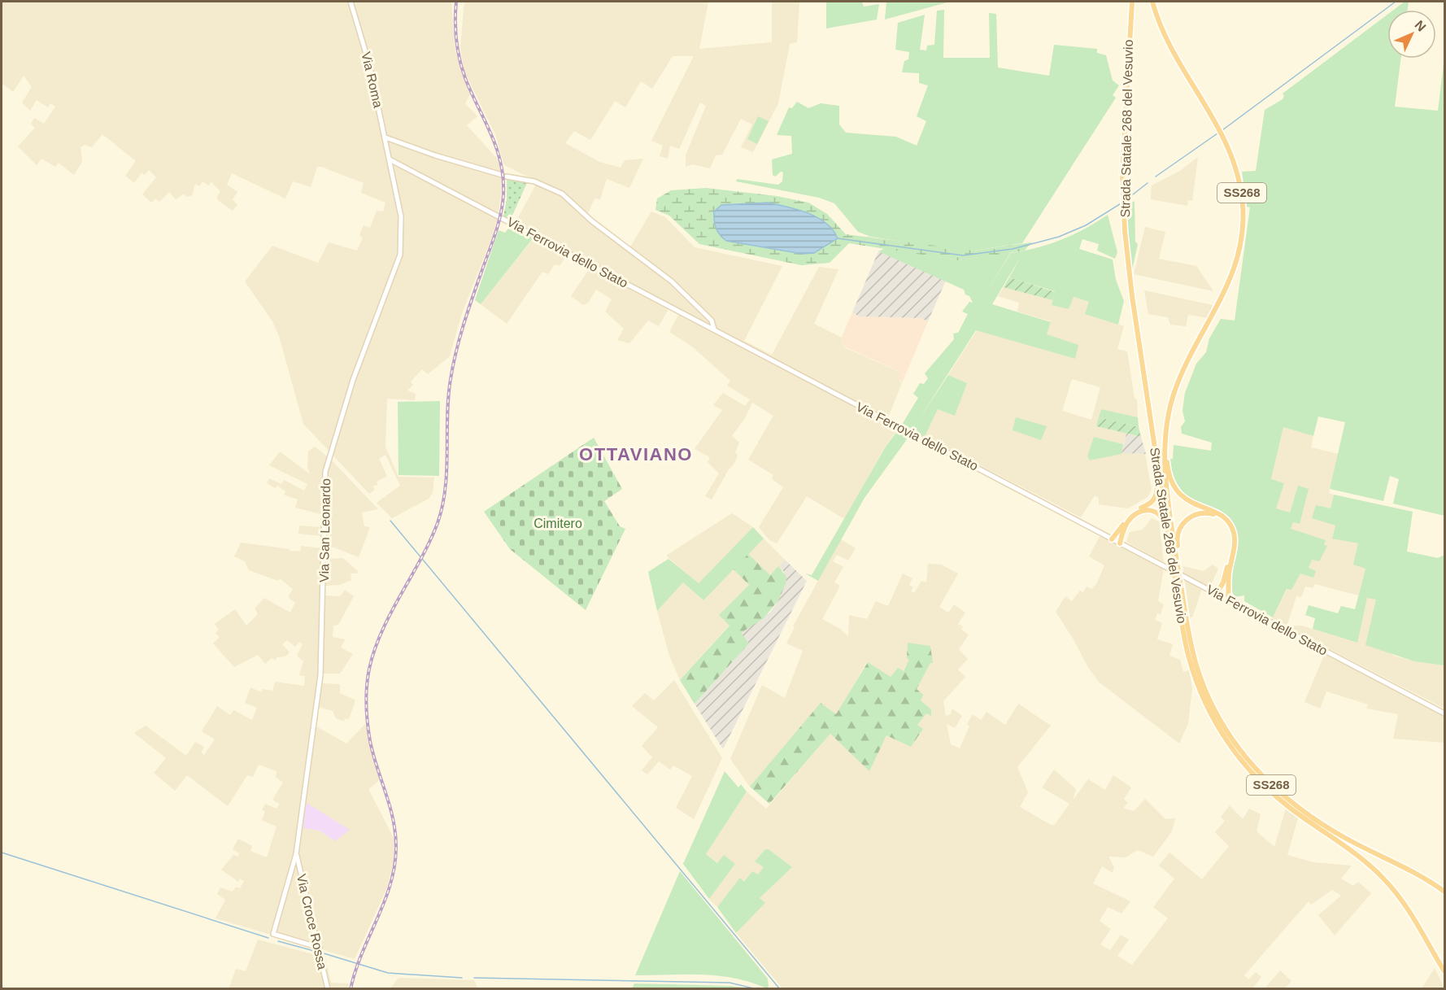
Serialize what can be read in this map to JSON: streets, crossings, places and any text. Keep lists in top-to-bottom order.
{
  "streets": {
    "highway": ["Strada Statale 268 del Vesuvio", "SS268"],
    "main road": [
      "Via Roma",
      "Via Ferrovia dello Stato",
      "Via San Leonardo",
      "Via Croce Rossa"
    ]
  },
  "crossings": [
    ["Via Roma", "Via Ferrovia dello Stato"],
    ["Via Roma", "Via San Leonardo"],
    ["Via Ferrovia dello Stato", "Via San Leonardo"],
    ["Via San Leonardo", "Via Croce Rossa"]
  ],
  "districts": ["OTTAVIANO"],
  "parks": ["Cimitero"],
  "north": "top right"
}
